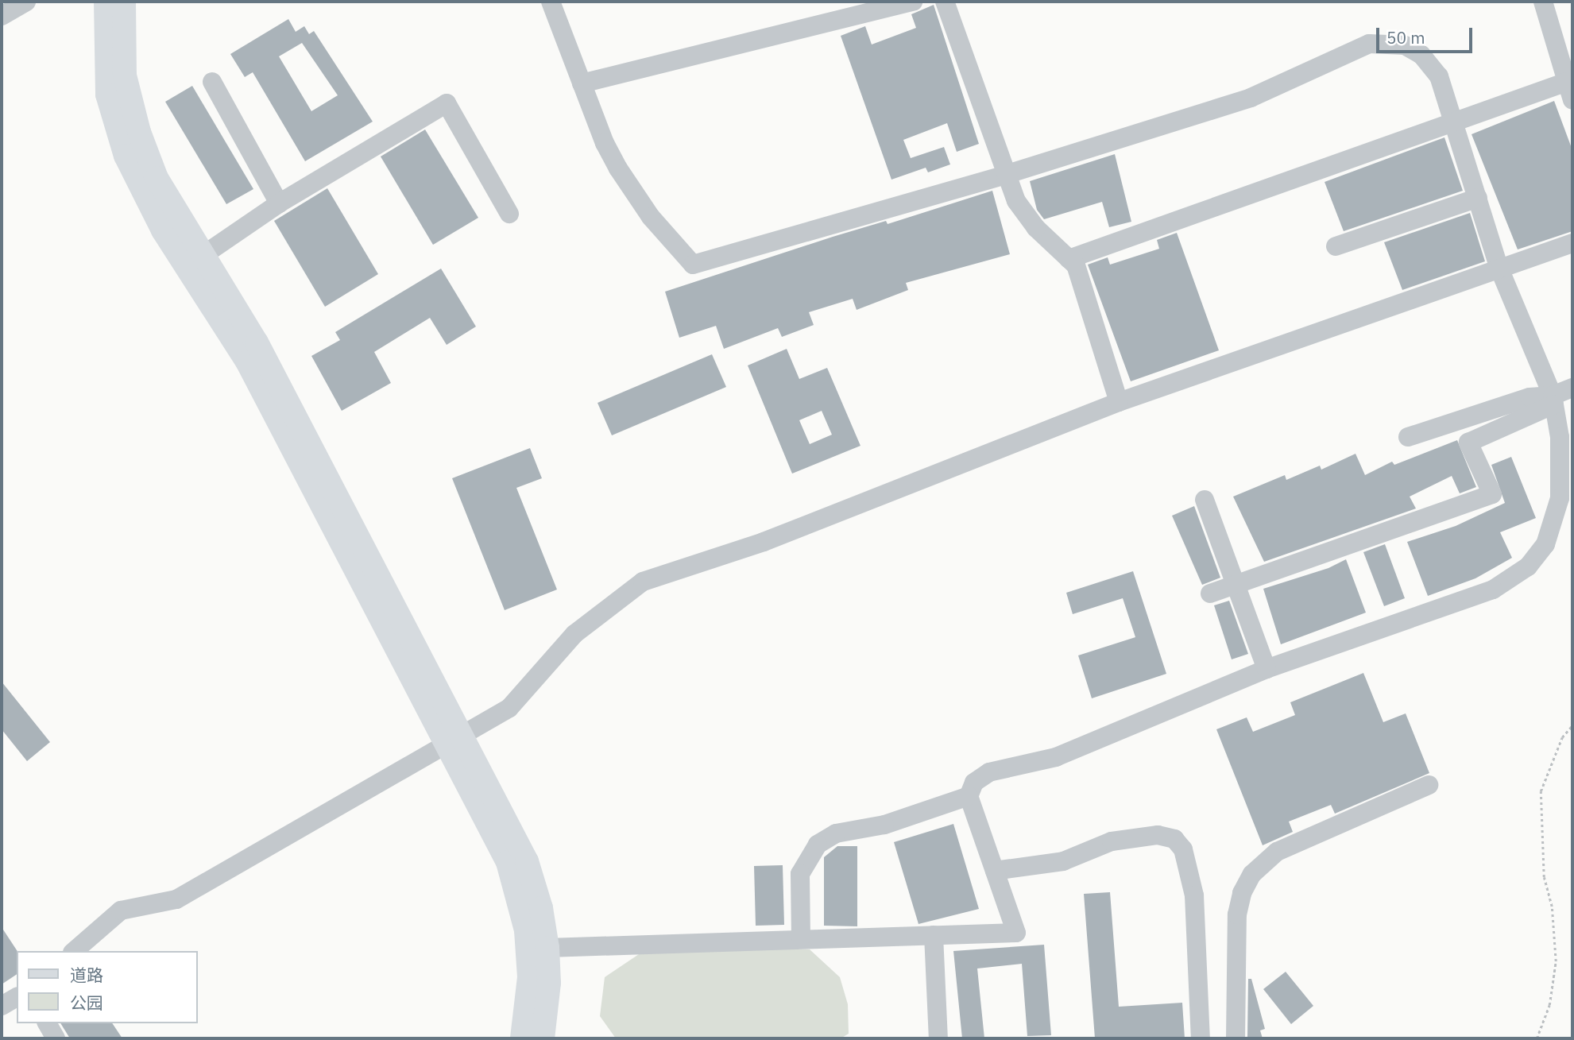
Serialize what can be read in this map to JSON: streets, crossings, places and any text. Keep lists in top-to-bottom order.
{
  "legend": ["道路", "公园"],
  "scale_bar": "50 m"
}
